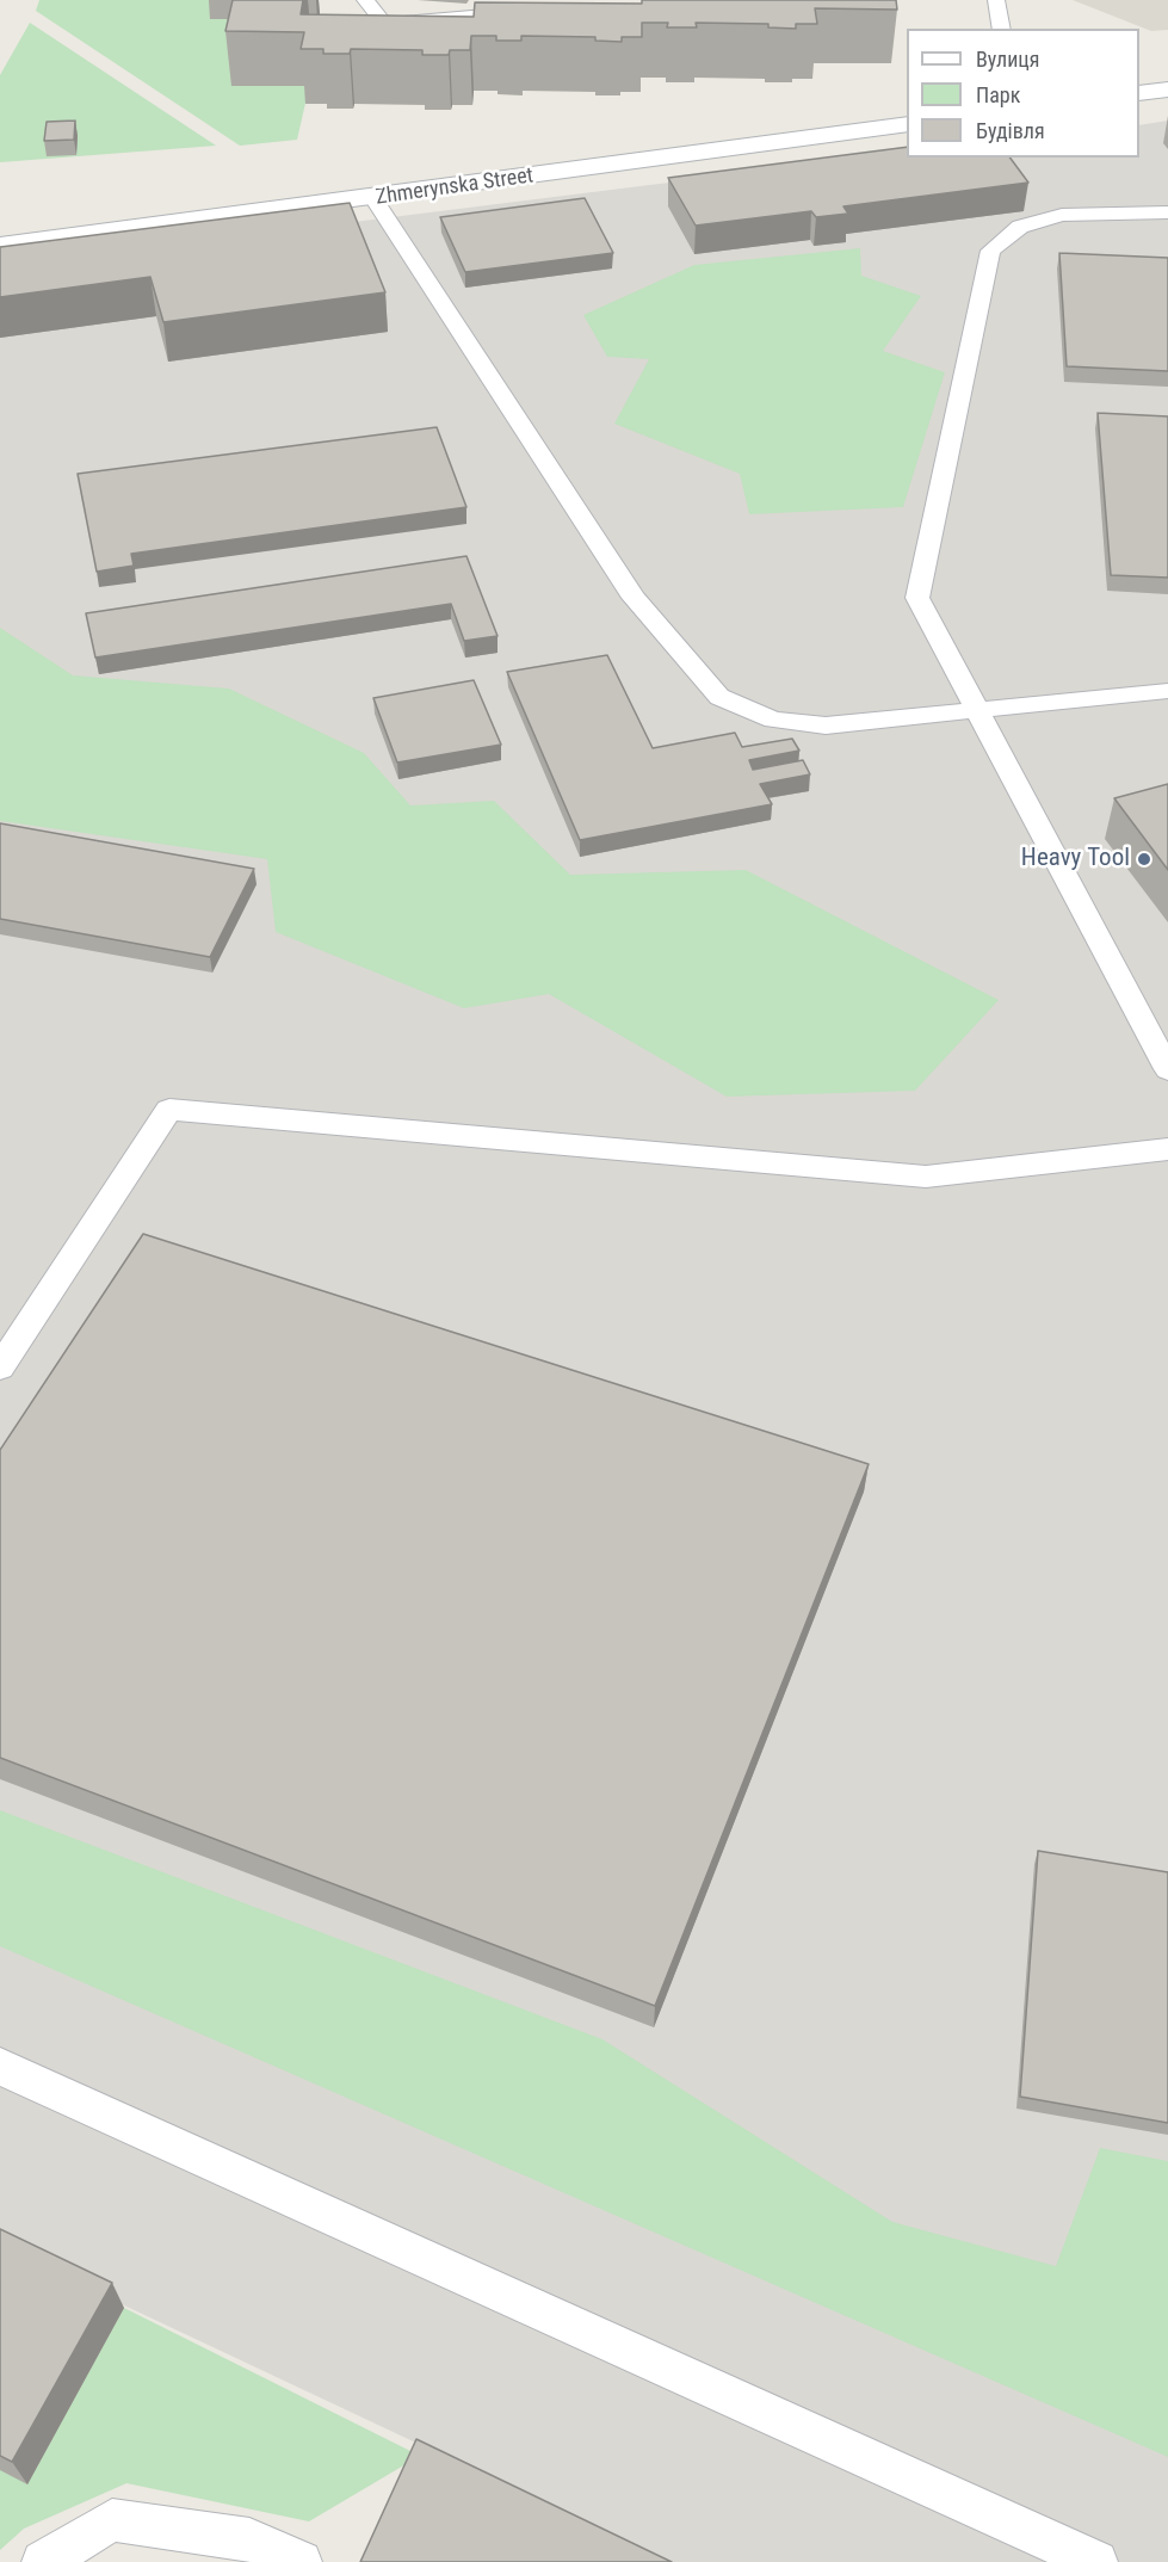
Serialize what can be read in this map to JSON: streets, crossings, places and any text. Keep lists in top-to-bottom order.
{
  "streets": {
    "main road": ["Zhmerynska Street"]
  },
  "places": ["Heavy Tool"],
  "legend": ["Вулиця", "Парк", "Будівля"]
}
